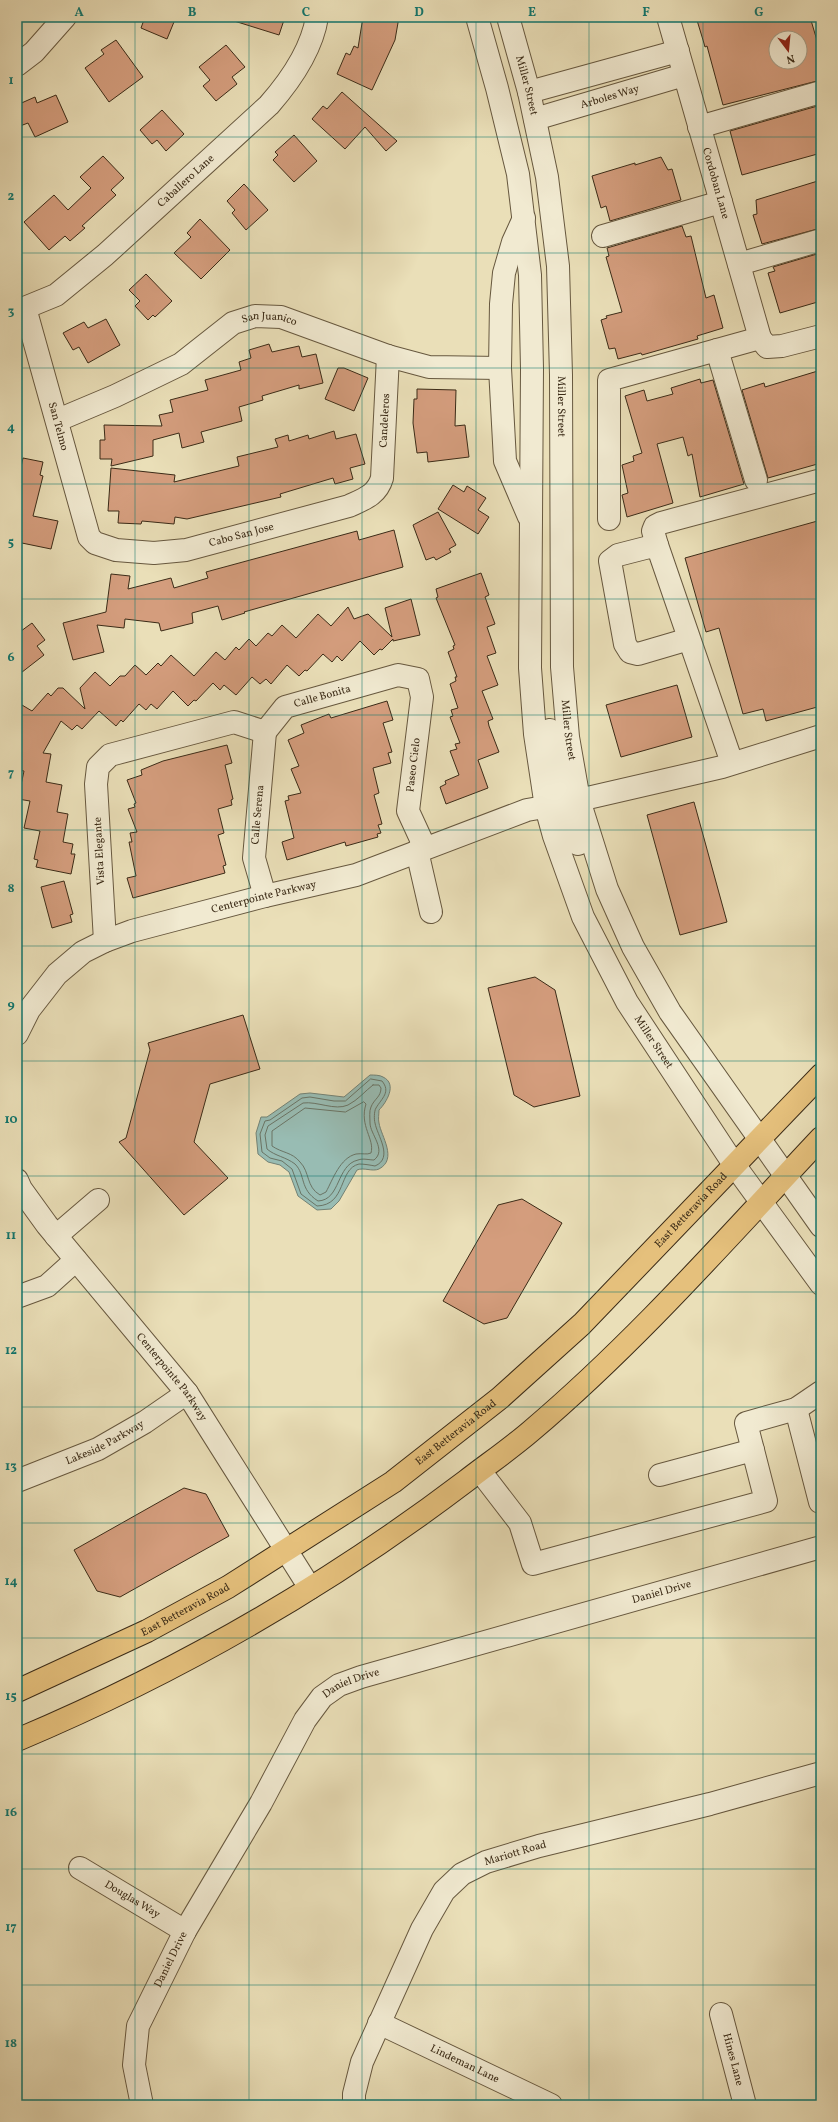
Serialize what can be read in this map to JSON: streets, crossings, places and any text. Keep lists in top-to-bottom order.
{
  "streets": {
    "highway": ["East Betteravia Road"],
    "street": [
      "Miller Street",
      "Arboles Way",
      "Caballero Lane",
      "Cordoban Lane",
      "San Juanico",
      "Candeleros",
      "San Telmo",
      "Cabo San Jose",
      "Calle Bonita",
      "Paseo Cielo",
      "Calle Serena",
      "Vista Elegante",
      "Centerpointe Parkway",
      "Lakeside Parkway",
      "Daniel Drive",
      "Mariott Road",
      "Douglas Way",
      "Hines Lane",
      "Lindeman Lane"
    ]
  },
  "crossings": [
    ["Miller Street", "Arboles Way"],
    ["Miller Street", "San Juanico"],
    ["Miller Street", "Centerpointe Parkway"],
    ["Miller Street", "East Betteravia Road"],
    ["Arboles Way", "Cordoban Lane"],
    ["Caballero Lane", "San Telmo"],
    ["San Juanico", "Candeleros"],
    ["San Juanico", "San Telmo"],
    ["Candeleros", "Cabo San Jose"],
    ["San Telmo", "Cabo San Jose"],
    ["Calle Bonita", "Paseo Cielo"],
    ["Calle Bonita", "Calle Serena"],
    ["Calle Bonita", "Vista Elegante"],
    ["Paseo Cielo", "Centerpointe Parkway"],
    ["Calle Serena", "Vista Elegante"],
    ["Calle Serena", "Centerpointe Parkway"],
    ["Vista Elegante", "Centerpointe Parkway"],
    ["Centerpointe Parkway", "East Betteravia Road"],
    ["Centerpointe Parkway", "Lakeside Parkway"],
    ["Daniel Drive", "Douglas Way"],
    ["Mariott Road", "Lindeman Lane"]
  ],
  "north": "bottom",
  "grid": {
    "columns": [
      "A",
      "B",
      "C",
      "D",
      "E",
      "F",
      "G"
    ],
    "rows": [
      "1",
      "2",
      "3",
      "4",
      "5",
      "6",
      "7",
      "8",
      "9",
      "10",
      "11",
      "12",
      "13",
      "14",
      "15",
      "16",
      "17",
      "18"
    ]
  }
}
